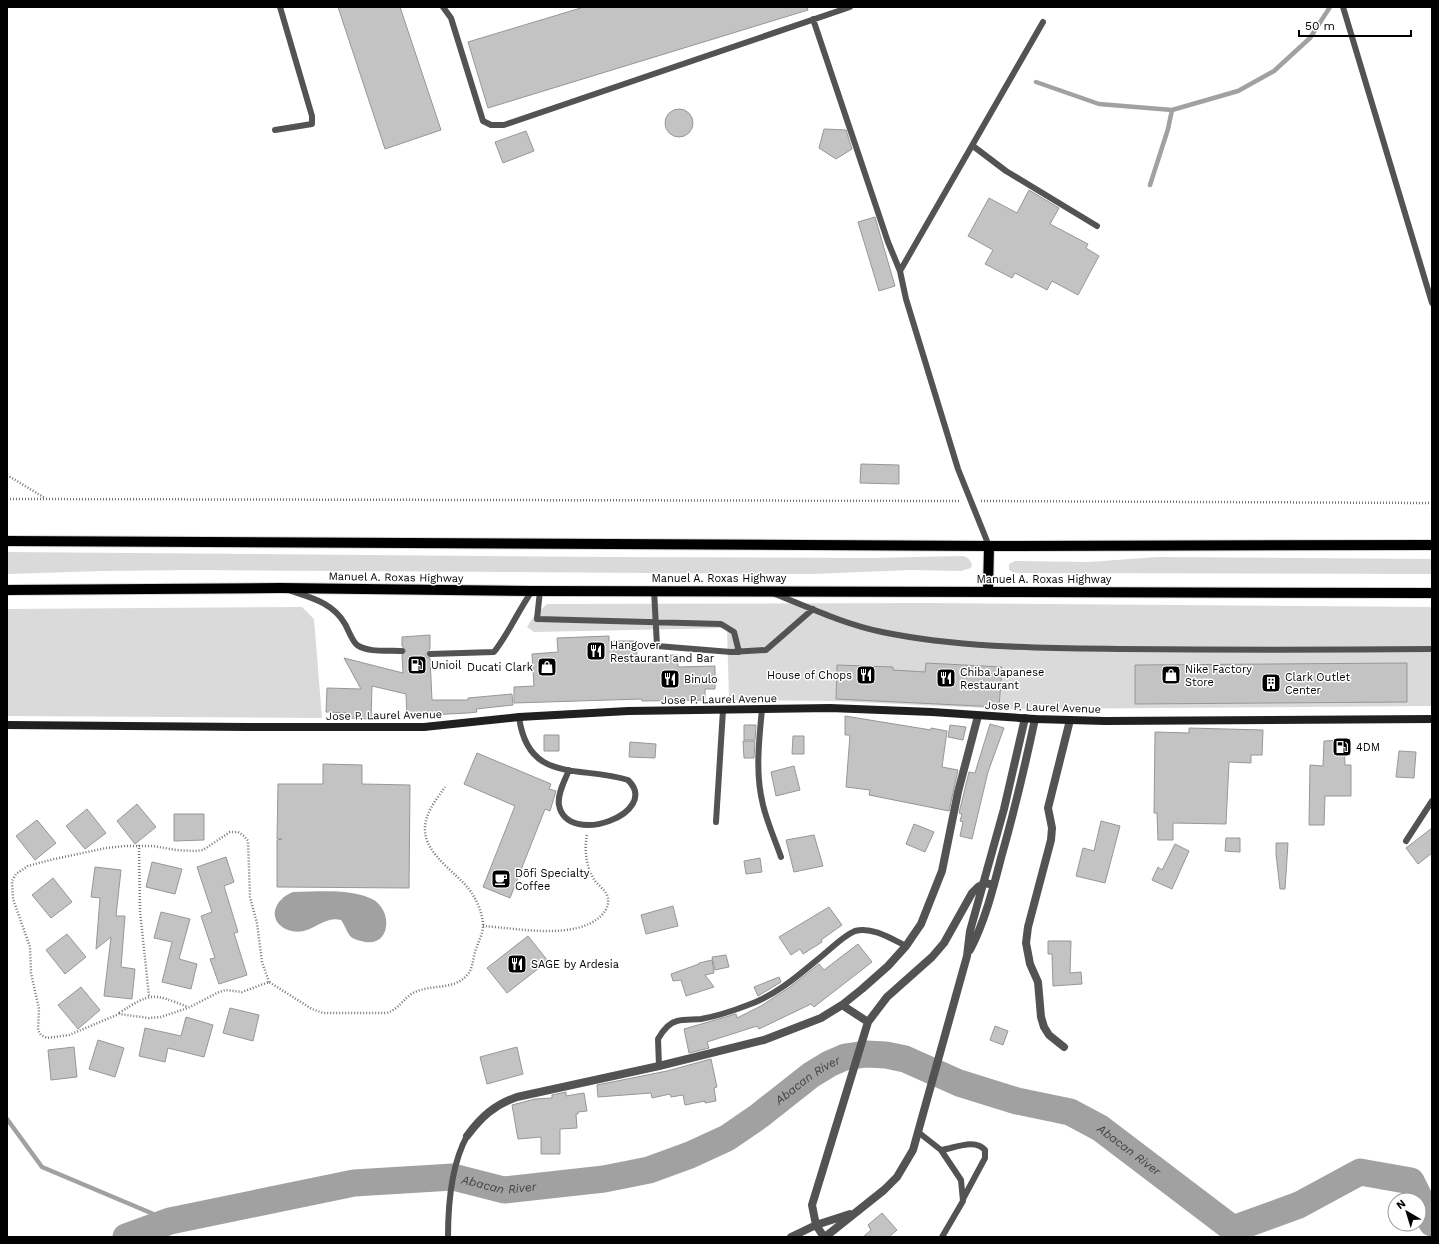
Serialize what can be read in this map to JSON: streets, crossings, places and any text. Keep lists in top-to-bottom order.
{
  "streets": {
    "main road": ["Manuel A. Roxas Highway"],
    "street": ["Jose P. Laurel Avenue"]
  },
  "water": ["Abacan River"],
  "places": {
    "restaurant": [
      "Hangover Restaurant and Bar",
      "House of Chops",
      "Chiba Japanese Restaurant",
      "Binulo",
      "SAGE by Ardesia"
    ],
    "fuel station": ["Unioil", "4DM"],
    "shop": ["Ducati Clark", "Nike Factory Store"],
    "building": ["Clark Outlet Center"],
    "cafe": ["Dōfi Specialty Coffee"]
  },
  "scale_bar": "50 m",
  "north": "top left"
}
